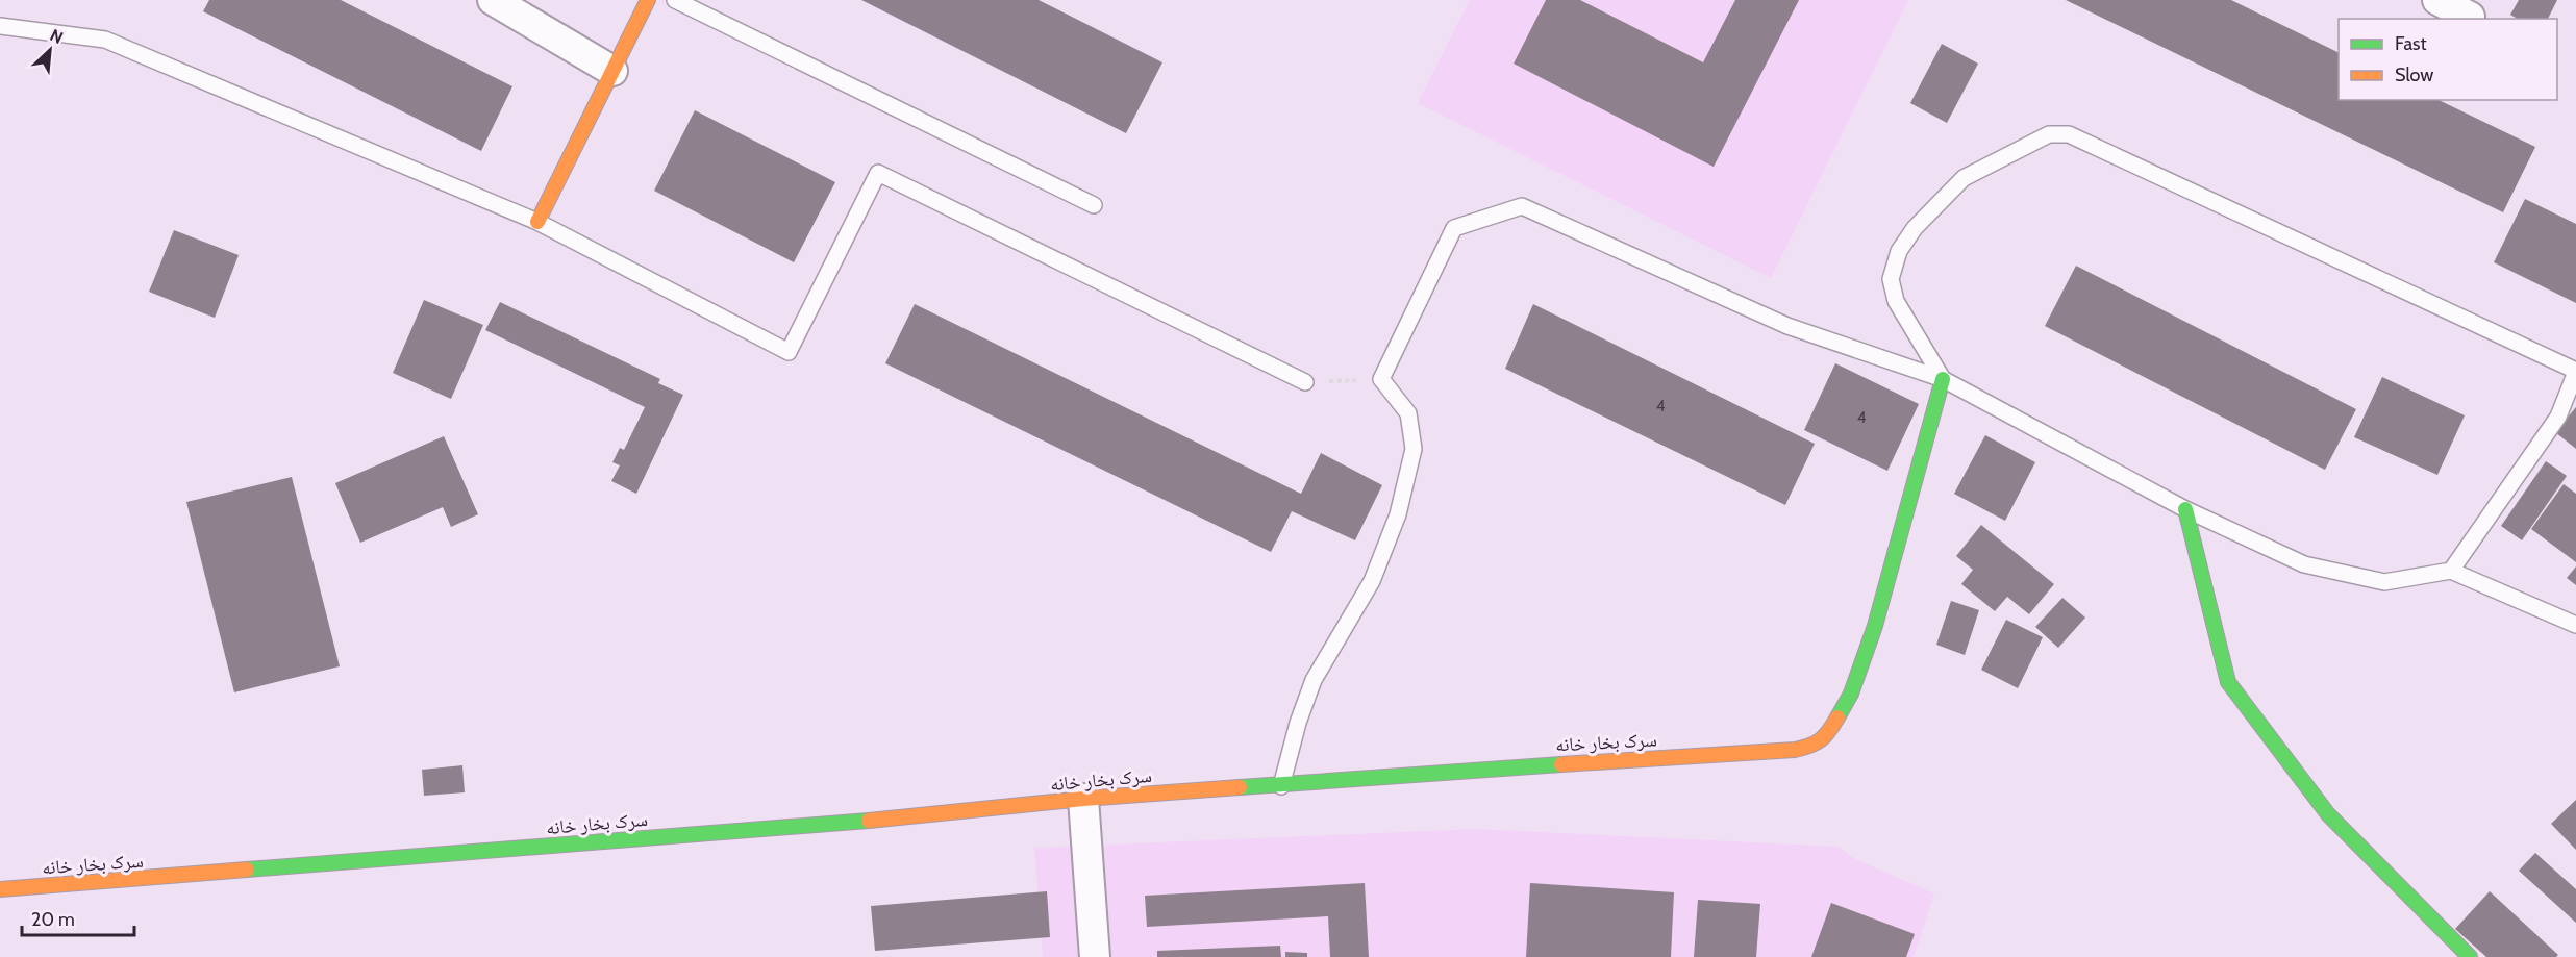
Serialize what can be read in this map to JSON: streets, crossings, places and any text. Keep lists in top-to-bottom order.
{
  "streets": {
    "street": ["سرک بخار خانه"]
  },
  "house_numbers": ["4", "4"],
  "legend": ["Fast", "Slow"],
  "scale_bar": "20 m",
  "north": "top right"
}
